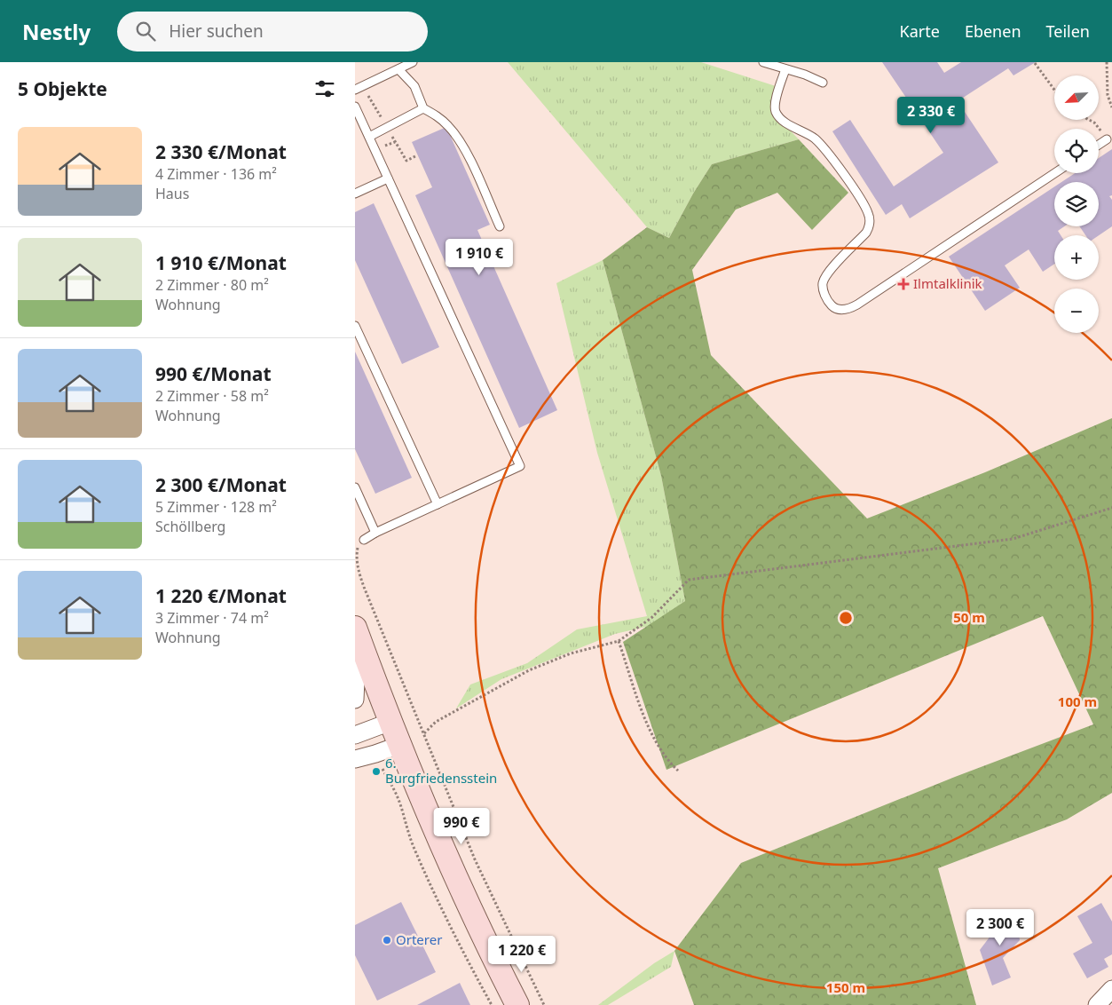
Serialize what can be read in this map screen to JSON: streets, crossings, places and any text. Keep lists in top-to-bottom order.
{
  "places": {
    "health": ["Ilmtalklinik"],
    "other": ["6. Burgfriedensstein", "Orterer"]
  },
  "north": "bottom left",
  "page": {
    "header": "Nestly",
    "search": "Hier suchen",
    "nav": ["Karte", "Ebenen", "Teilen"],
    "heading": "5 Objekte",
    "map_buttons": ["+", "−"],
    "price": [
      "2 330 €",
      "1 910 €",
      "990 €",
      "2 300 €",
      "1 220 €"
    ],
    "list": [
      {
        "name": "2 330 €/Monat",
        "note": "4 Zimmer · 136 m² · Haus"
      },
      {
        "name": "1 910 €/Monat",
        "note": "2 Zimmer · 80 m² · Wohnung"
      },
      {
        "name": "990 €/Monat",
        "note": "2 Zimmer · 58 m² · Wohnung"
      },
      {
        "name": "2 300 €/Monat",
        "note": "5 Zimmer · 128 m² · Schöllberg"
      },
      {
        "name": "1 220 €/Monat",
        "note": "3 Zimmer · 74 m² · Wohnung"
      }
    ]
  },
  "rings": ["50 m", "100 m", "150 m"]
}
